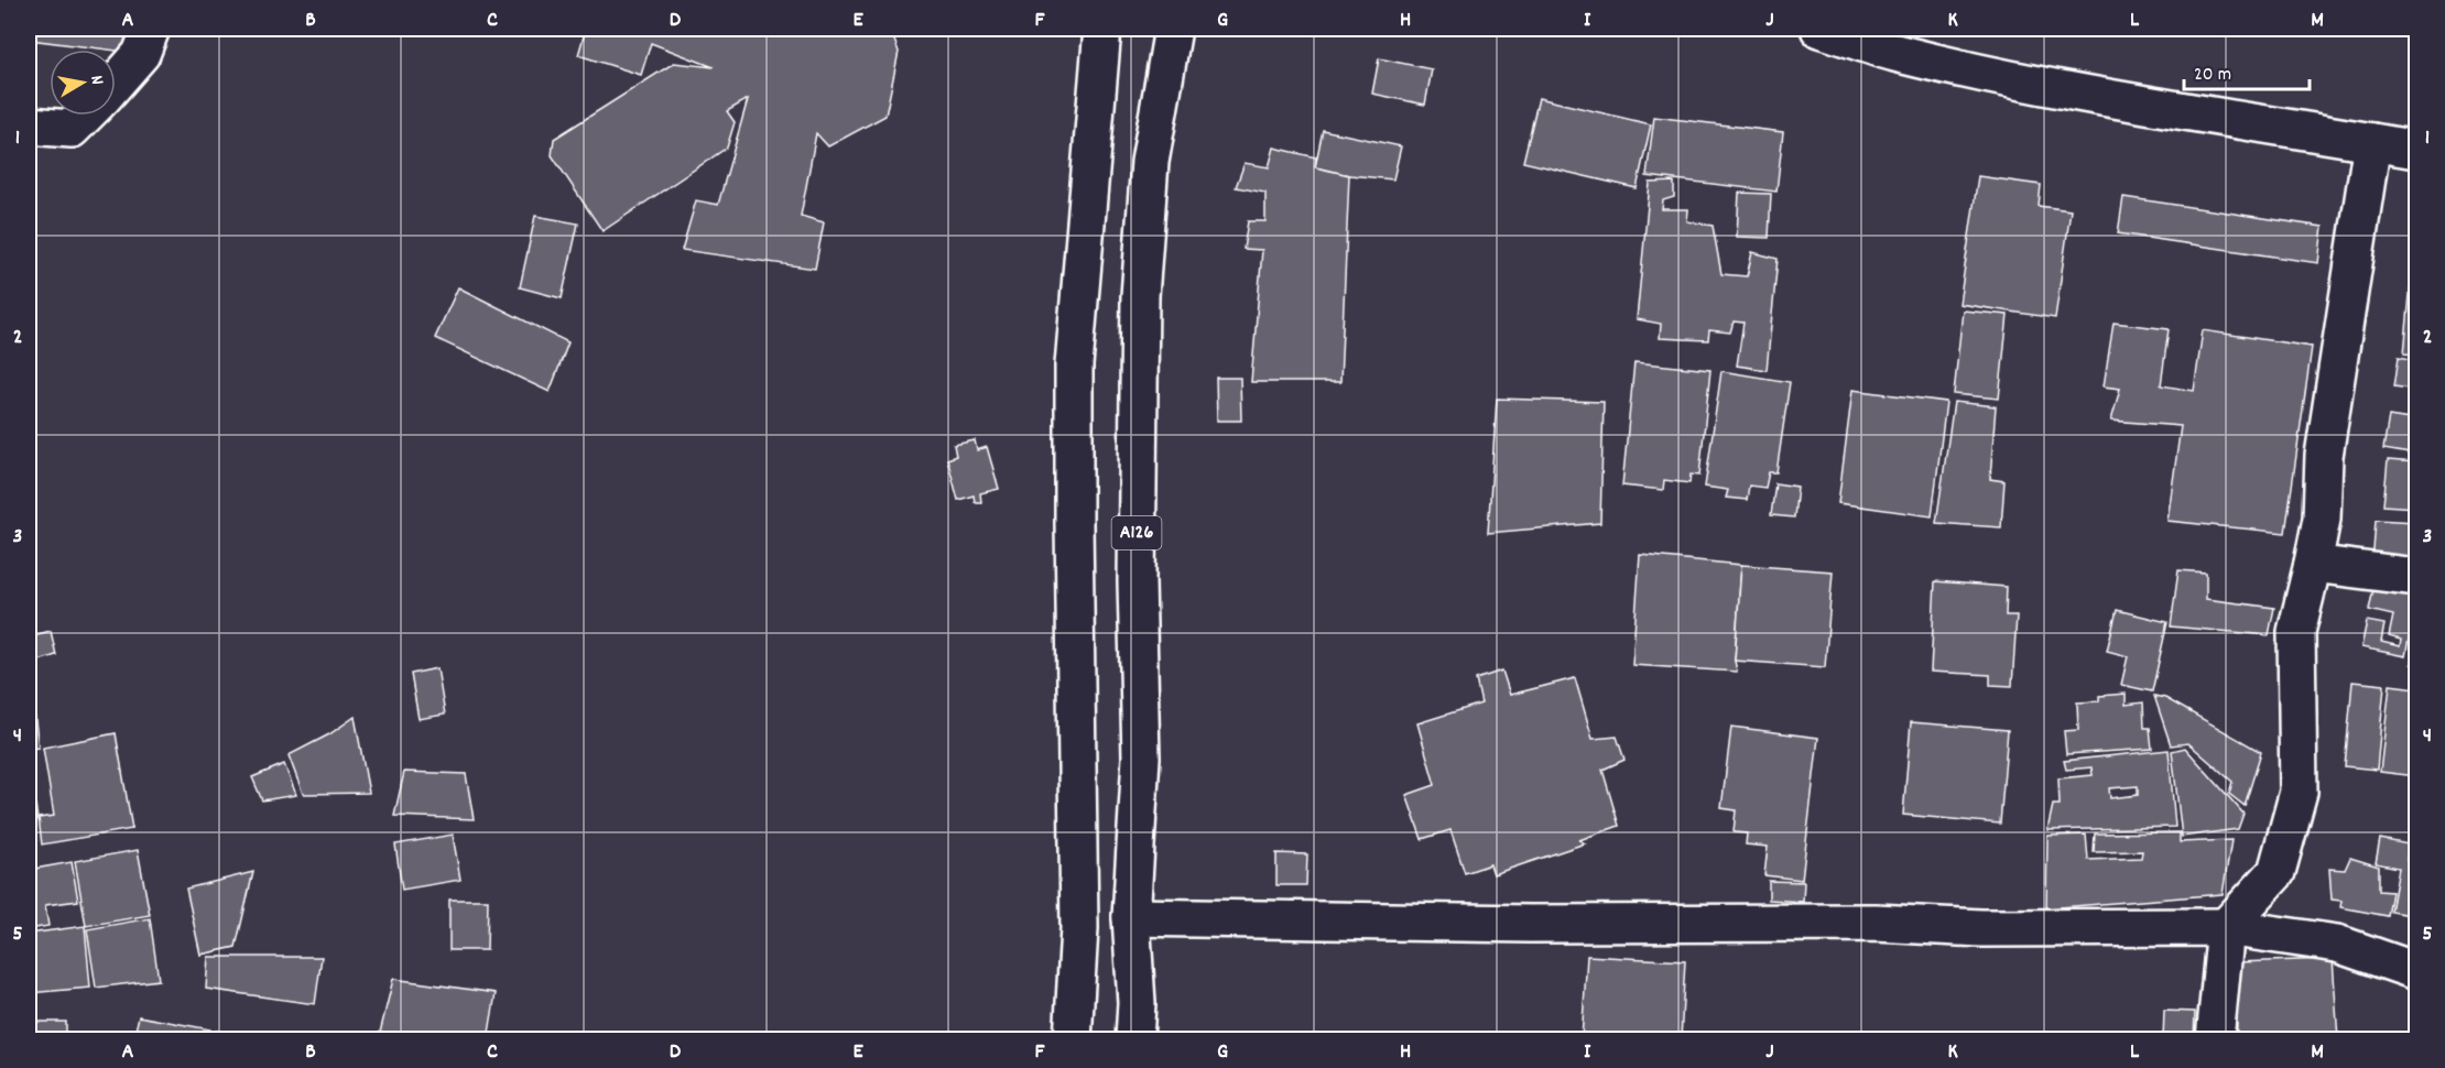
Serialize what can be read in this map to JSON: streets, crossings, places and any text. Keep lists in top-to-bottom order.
{
  "streets": {
    "main road": ["A126"]
  },
  "scale_bar": "20 m",
  "north": "right",
  "grid": {
    "columns": [
      "A",
      "B",
      "C",
      "D",
      "E",
      "F",
      "G",
      "H",
      "I",
      "J",
      "K",
      "L",
      "M"
    ],
    "rows": [
      "1",
      "2",
      "3",
      "4",
      "5"
    ]
  }
}
